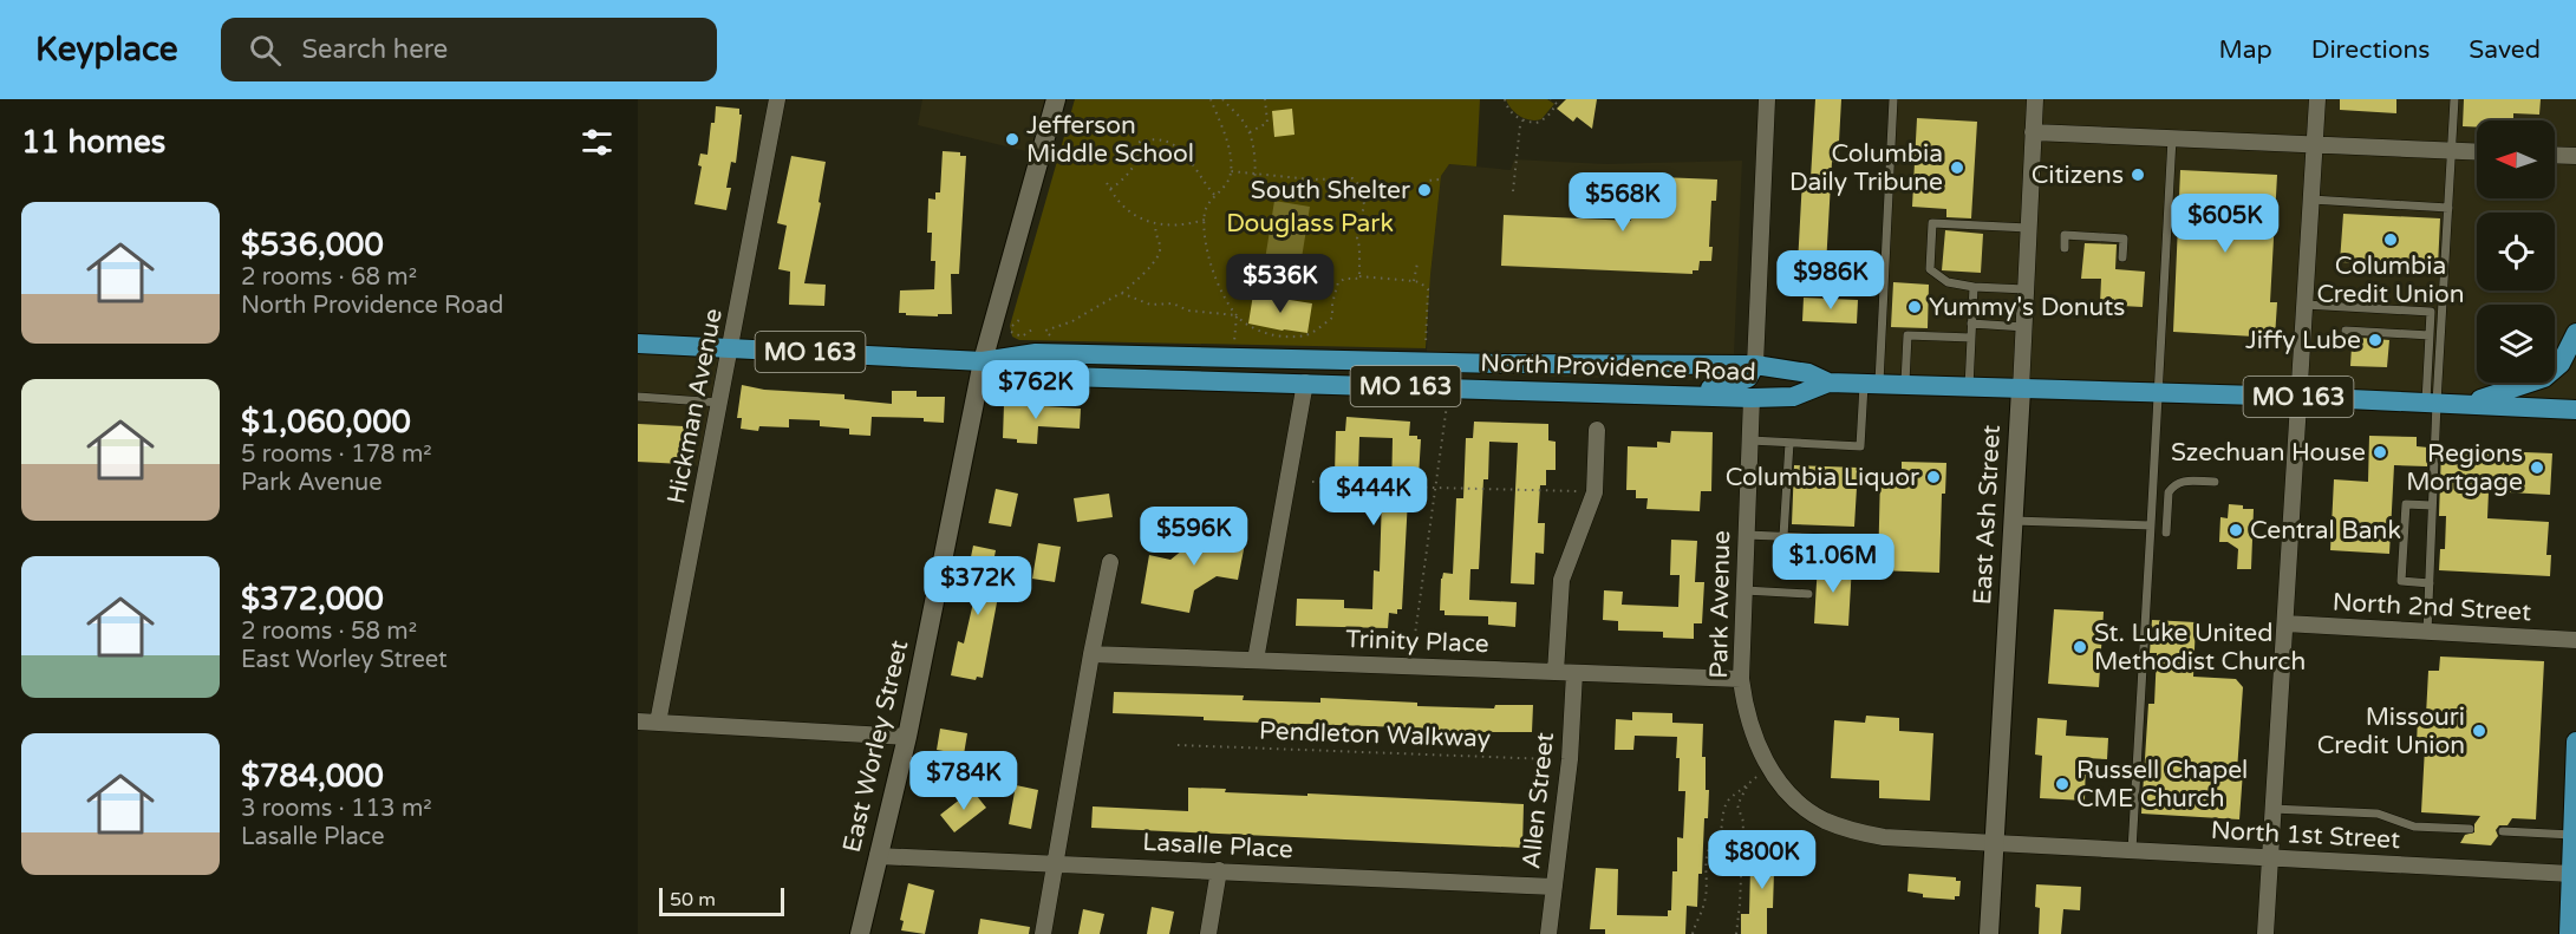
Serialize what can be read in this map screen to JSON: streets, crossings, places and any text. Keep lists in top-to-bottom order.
{
  "streets": {
    "main road": ["MO 163", "North Providence Road"],
    "street": [
      "Hickman Avenue",
      "East Ash Street",
      "Park Avenue",
      "North 2nd Street",
      "Trinity Place",
      "East Worley Street",
      "Allen Street",
      "North 1st Street",
      "Lasalle Place"
    ],
    "path": ["Pendleton Walkway"]
  },
  "crossings": [
    ["North Providence Road", "Hickman Avenue"],
    ["North Providence Road", "East Ash Street"],
    ["North Providence Road", "Park Avenue"],
    ["North Providence Road", "East Worley Street"],
    ["East Ash Street", "Park Avenue"],
    ["East Ash Street", "North 1st Street"],
    ["Park Avenue", "Trinity Place"],
    ["Park Avenue", "North 1st Street"],
    ["Trinity Place", "Allen Street"],
    ["Pendleton Walkway", "Allen Street"],
    ["East Worley Street", "Lasalle Place"],
    ["Allen Street", "Lasalle Place"]
  ],
  "parks": ["Douglass Park"],
  "places": [
    "Jefferson Middle School",
    "Columbia Daily Tribune",
    "Citizens",
    "South Shelter",
    "Columbia Credit Union",
    "Yummy's Donuts",
    "Jiffy Lube",
    "Szechuan House",
    "Regions Mortgage",
    "Columbia Liquor",
    "Central Bank",
    "St. Luke United Methodist Church",
    "Missouri Credit Union",
    "Russell Chapel CME Church"
  ],
  "scale_bar": "50 m",
  "north": "left",
  "page": {
    "header": "Keyplace",
    "search": "Search here",
    "nav": ["Map", "Directions", "Saved"],
    "heading": "11 homes",
    "price": [
      "$568K",
      "$605K",
      "$986K",
      "$536K",
      "$762K",
      "$444K",
      "$596K",
      "$1.06M",
      "$372K",
      "$784K",
      "$800K"
    ],
    "list": [
      {
        "name": "$536,000",
        "note": "2 rooms · 68 m² · North Providence Road"
      },
      {
        "name": "$1,060,000",
        "note": "5 rooms · 178 m² · Park Avenue"
      },
      {
        "name": "$372,000",
        "note": "2 rooms · 58 m² · East Worley Street"
      },
      {
        "name": "$784,000",
        "note": "3 rooms · 113 m² · Lasalle Place"
      }
    ],
    "scale": "50 m"
  }
}
